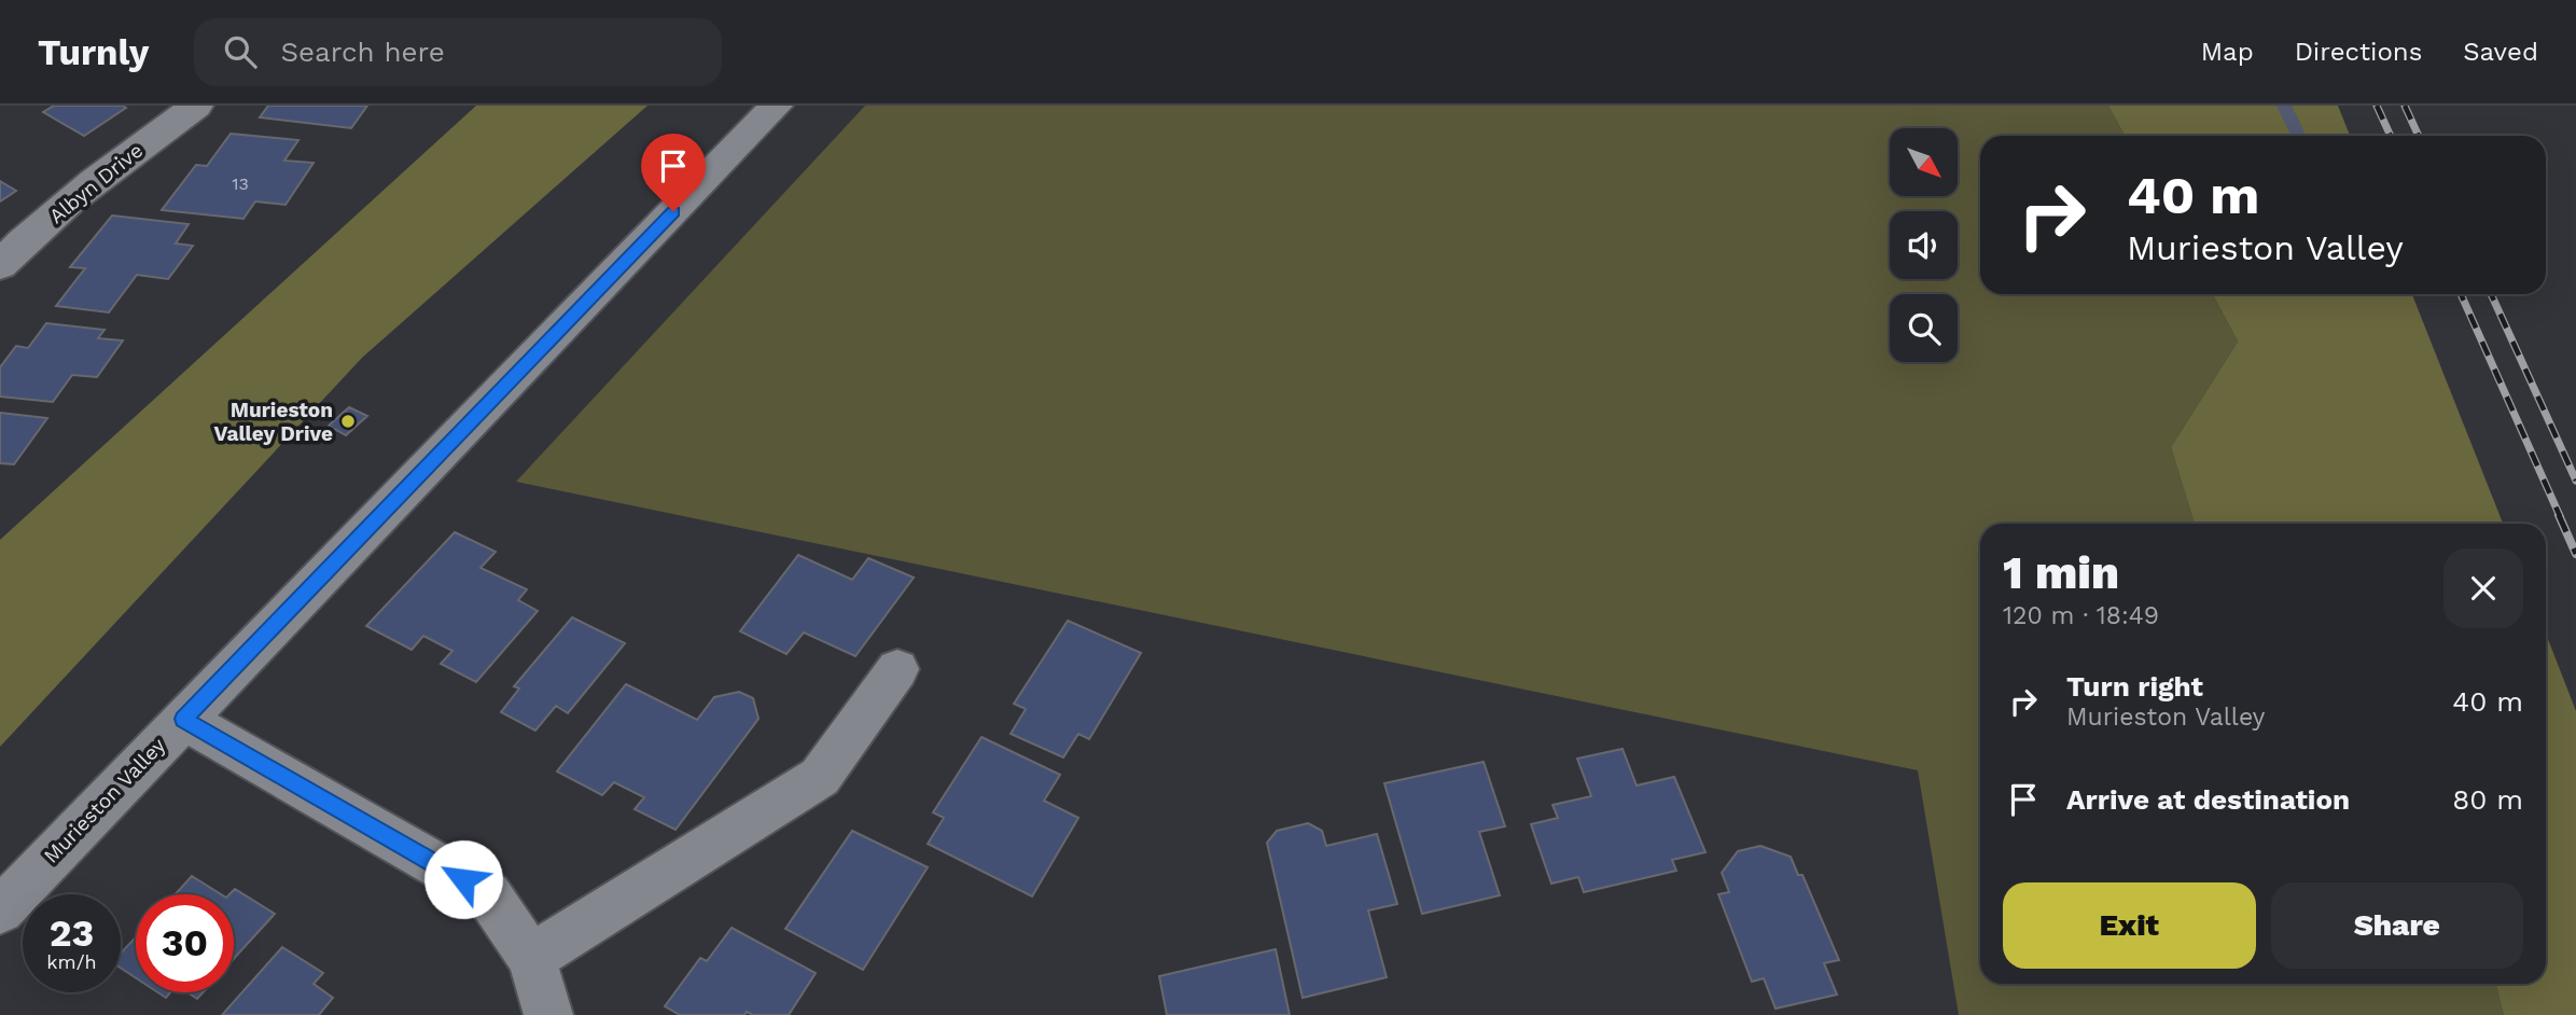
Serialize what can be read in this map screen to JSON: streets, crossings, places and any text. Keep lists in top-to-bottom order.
{
  "streets": {
    "street": ["Albyn Drive", "Murieston Valley"]
  },
  "places": ["Murieston Valley Drive"],
  "house_numbers": ["13"],
  "north": "bottom right",
  "page": {
    "header": "Turnly",
    "search": "Search here",
    "nav": ["Map", "Directions", "Saved"],
    "turn": ["40 m", "Murieston Valley"],
    "heading": ["1 min", "120 m · 18:49"],
    "list": [
      {
        "name": "Turn right",
        "note": "Murieston Valley",
        "value": "40 m"
      },
      {
        "name": "Arrive at destination",
        "value": "80 m"
      }
    ],
    "buttons": ["Exit", "Share"],
    "speed": "23 km/h",
    "limit": "30"
  }
}
